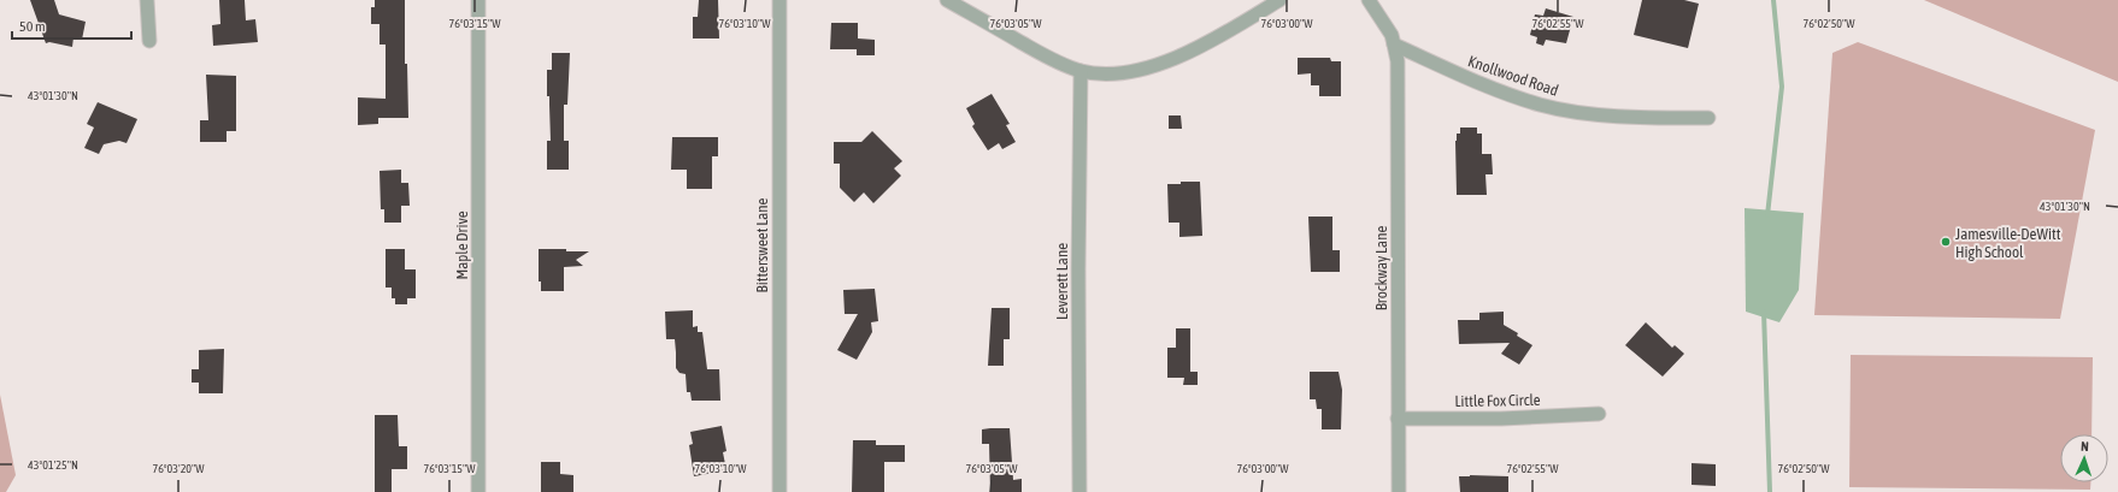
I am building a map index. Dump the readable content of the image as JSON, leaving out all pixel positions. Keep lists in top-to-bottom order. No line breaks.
{"streets":{"street":["Knollwood Road","Maple Drive","Bittersweet Lane","Brockway Lane","Leverett Lane","Little Fox Circle"]},"crossings":[["Knollwood Road","Brockway Lane"],["Brockway Lane","Little Fox Circle"]],"places":["Jamesville-DeWitt High School"],"scale_bar":"50 m","north":"top","coordinates":["76°03'15\"W","76°03'10\"W","76°03'05\"W","76°03'00\"W","76°02'55\"W","76°02'50\"W","43°01'30\"N","43°01'25\"N","76°03'20\"W"]}
